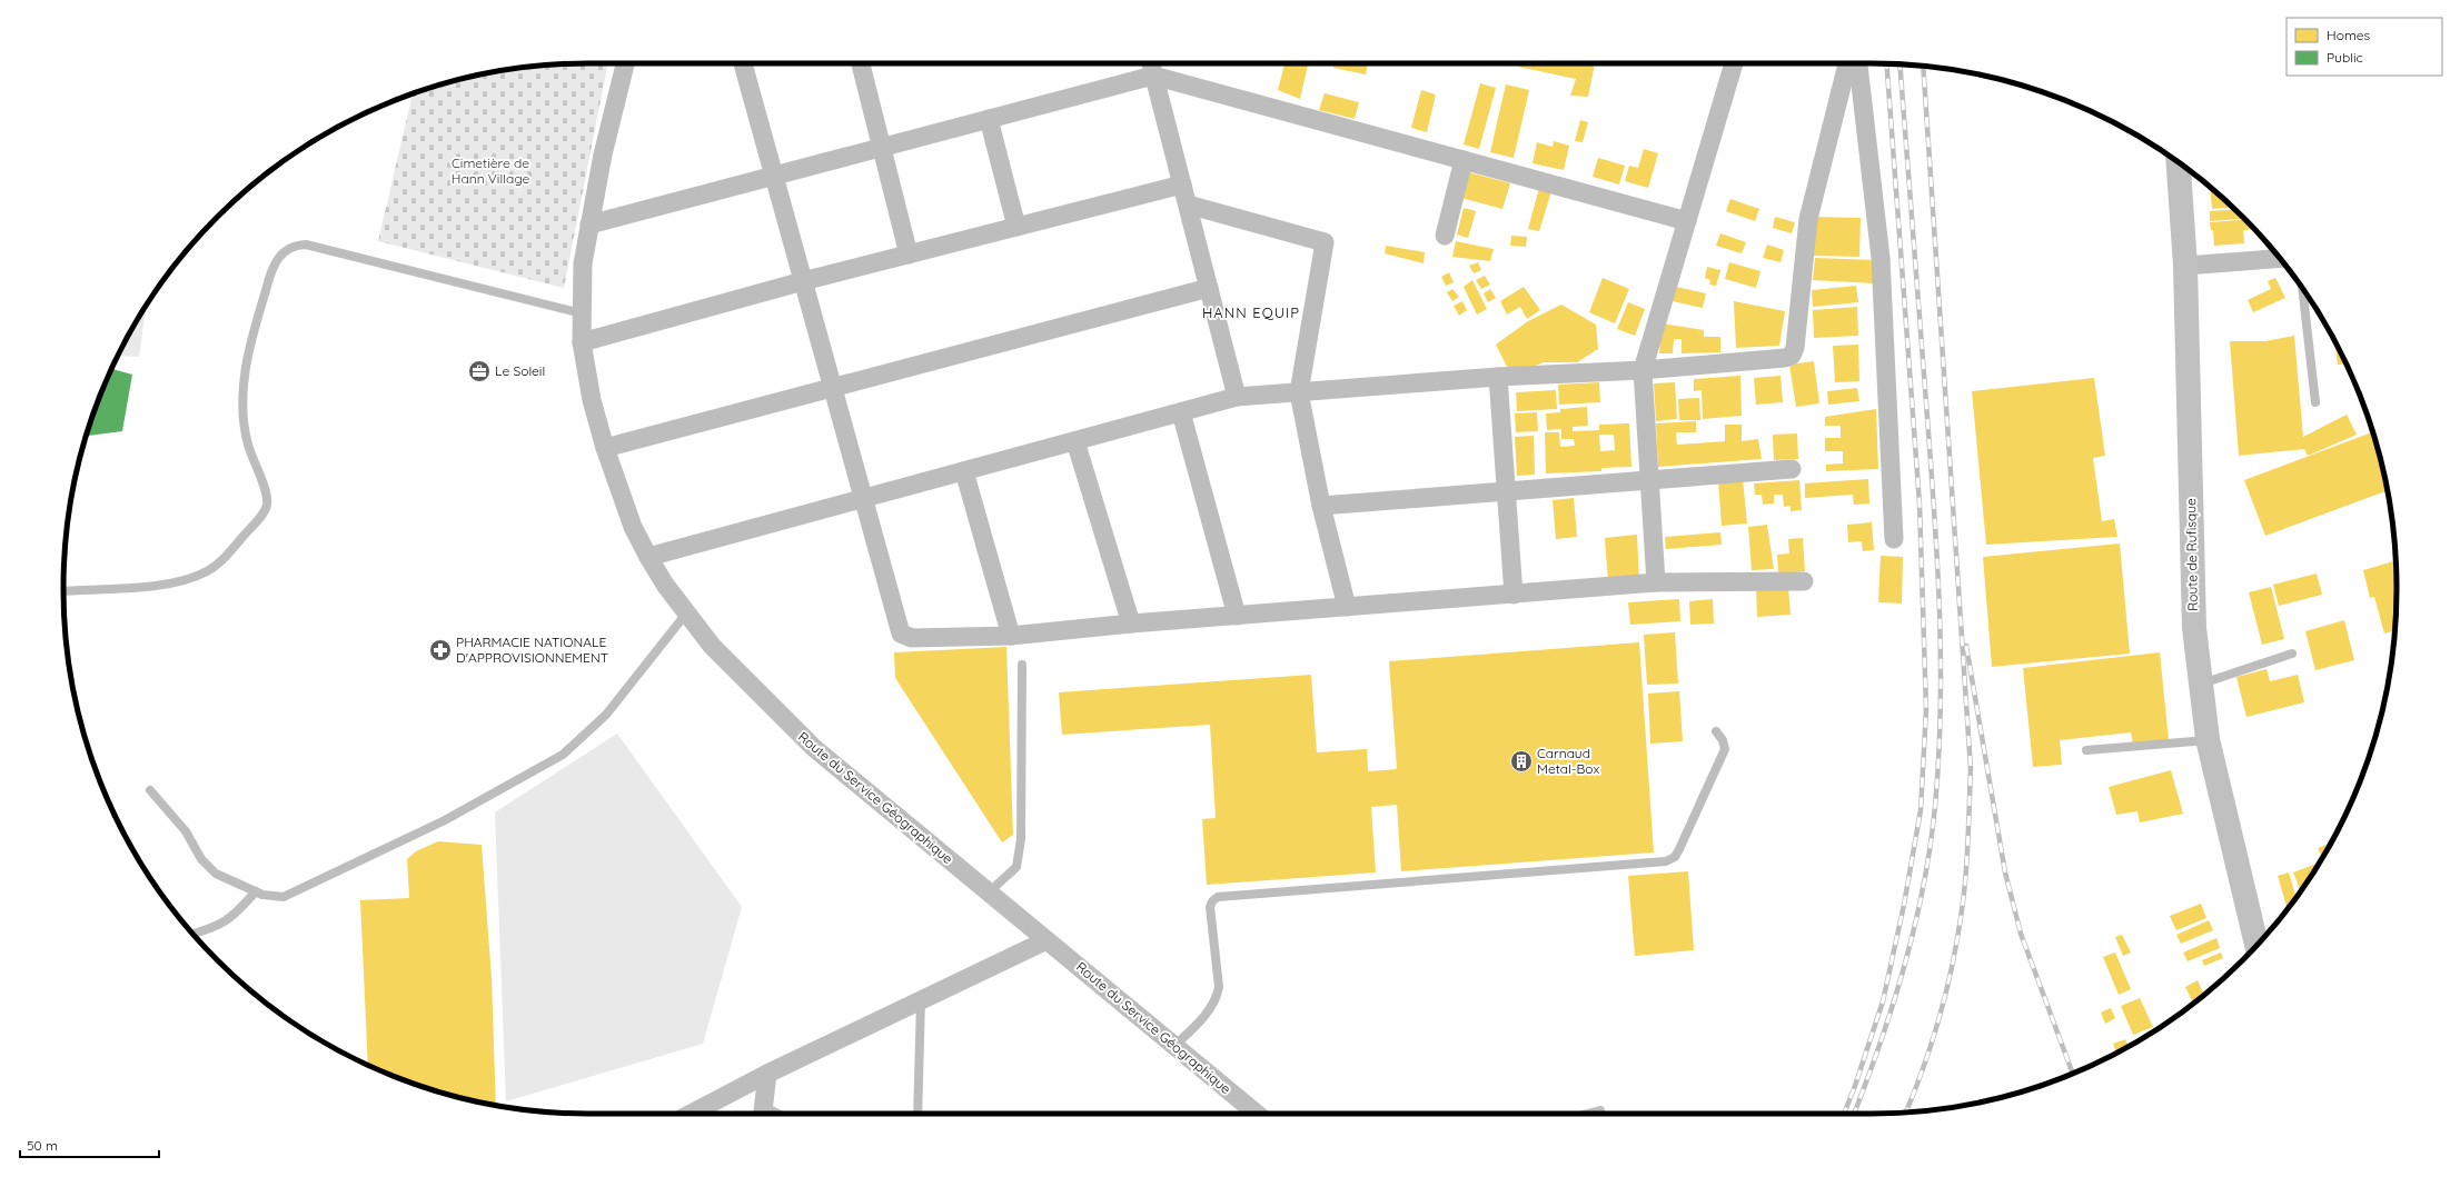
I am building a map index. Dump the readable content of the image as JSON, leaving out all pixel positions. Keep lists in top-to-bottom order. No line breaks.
{"streets":{"main road":["Route de Rufisque"],"street":["Route du Service Géographique"]},"districts":["HANN EQUIP"],"parks":["Cimetière de Hann Village"],"places":{"office":["Le Soleil"],"pharmacy":["PHARMACIE NATIONALE D'APPROVISIONNEMENT"],"building":["Carnaud Metal-Box"]},"legend":["Homes","Public"],"scale_bar":"50 m"}
